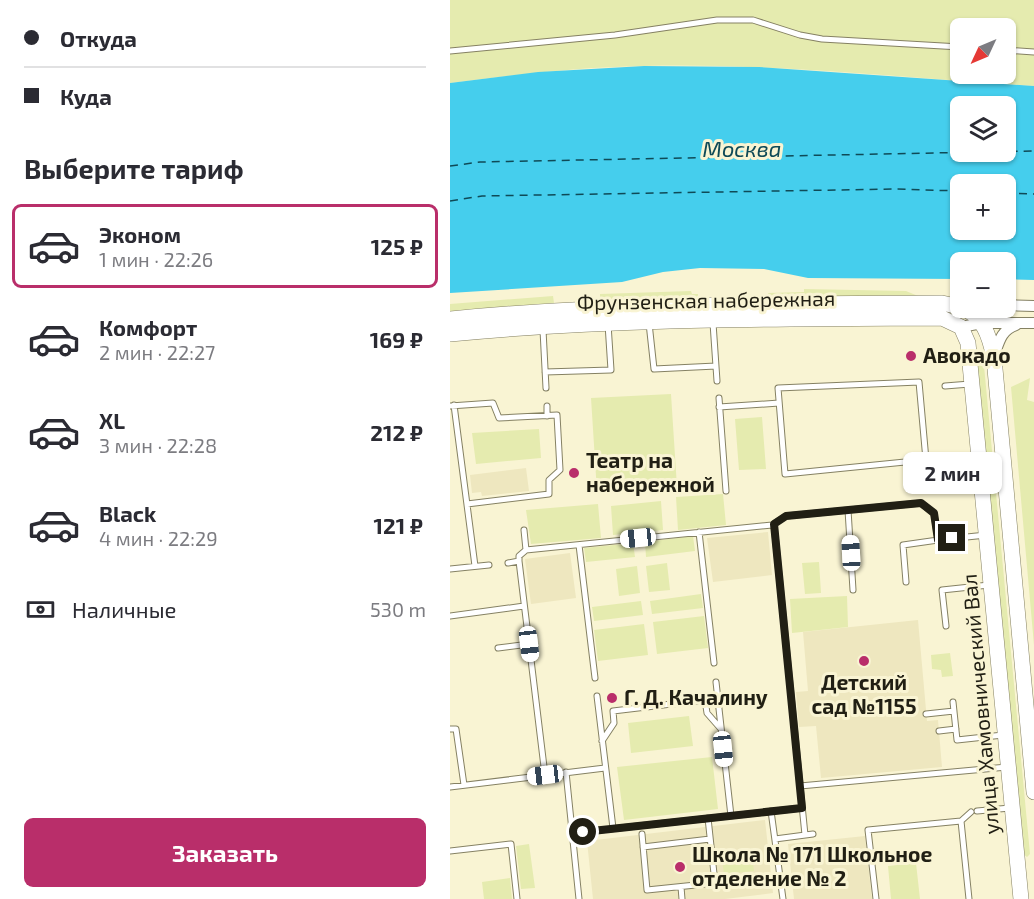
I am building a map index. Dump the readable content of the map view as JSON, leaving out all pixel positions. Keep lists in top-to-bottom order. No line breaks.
{"streets":{"main road":["Фрунзенская набережная","улица Хамовнический Вал"]},"crossings":[["Фрунзенская набережная","улица Хамовнический Вал"]],"water":["Москва"],"places":["Авокадо","Театр на набережной","Детский сад №1155","Г. Д. Качалину","Школа № 171 Школьное отделение № 2"],"north":"bottom left","page":{"banner":["Откуда","Куда"],"map_buttons":["+","−"],"heading":"Выберите тариф","list":[{"name":"Эконом","note":"1 мин · 22:26","value":"125 ₽"},{"name":"Комфорт","note":"2 мин · 22:27","value":"169 ₽"},{"name":"XL","note":"3 мин · 22:28","value":"212 ₽"},{"name":"Black","note":"4 мин · 22:29","value":"121 ₽"}],"bubble":"2 мин","pay":["Наличные","530 m"],"buttons":"Заказать"}}
